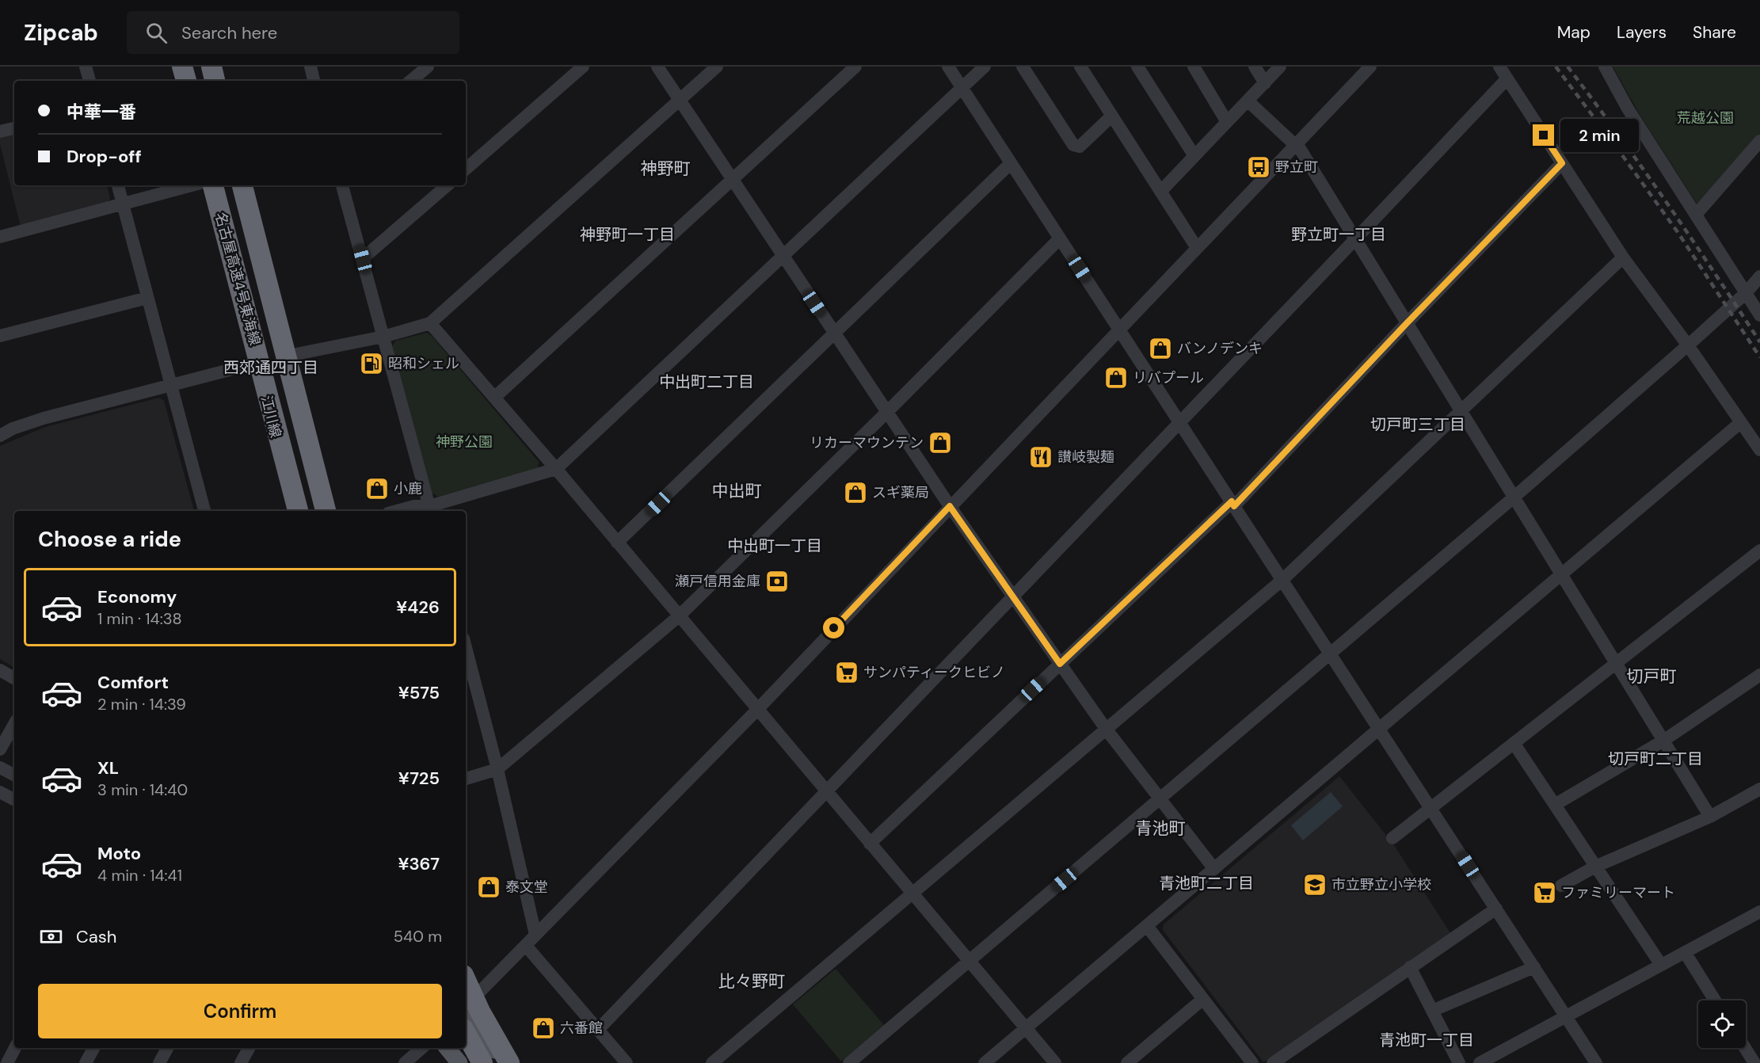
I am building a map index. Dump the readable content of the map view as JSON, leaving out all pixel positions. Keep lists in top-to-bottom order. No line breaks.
{"streets":{"highway":["名古屋高速4号東海線"],"main road":["江川線"]},"districts":["神野町","神野町一丁目","野立町一丁目","西郊通四丁目","中出町二丁目","切戸町三丁目","中出町","中出町一丁目","切戸町","切戸町二丁目","青池町","青池町二丁目","比々野町","青池町一丁目"],"parks":["荒越公園","神野公園"],"places":{"bus stop":["野立町"],"shop":["バンノデンキ","リバプール","リカーマウンテン","小鹿","スギ薬局","泰文堂","六番館"],"fuel station":["昭和シェル"],"restaurant":["讃岐製麺"],"bank":["瀬戸信用金庫"],"supermarket":["サンパティークヒビノ","ファミリーマート"],"school or university":["市立野立小学校"]},"page":{"header":"Zipcab","search":"Search here","nav":["Map","Layers","Share"],"banner":["中華一番","Drop-off"],"bubble":"2 min","heading":"Choose a ride","list":[{"name":"Economy","note":"1 min · 14:38","value":"¥426"},{"name":"Comfort","note":"2 min · 14:39","value":"¥575"},{"name":"XL","note":"3 min · 14:40","value":"¥725"},{"name":"Moto","note":"4 min · 14:41","value":"¥367"}],"pay":["Cash","540 m"],"buttons":"Confirm"}}
